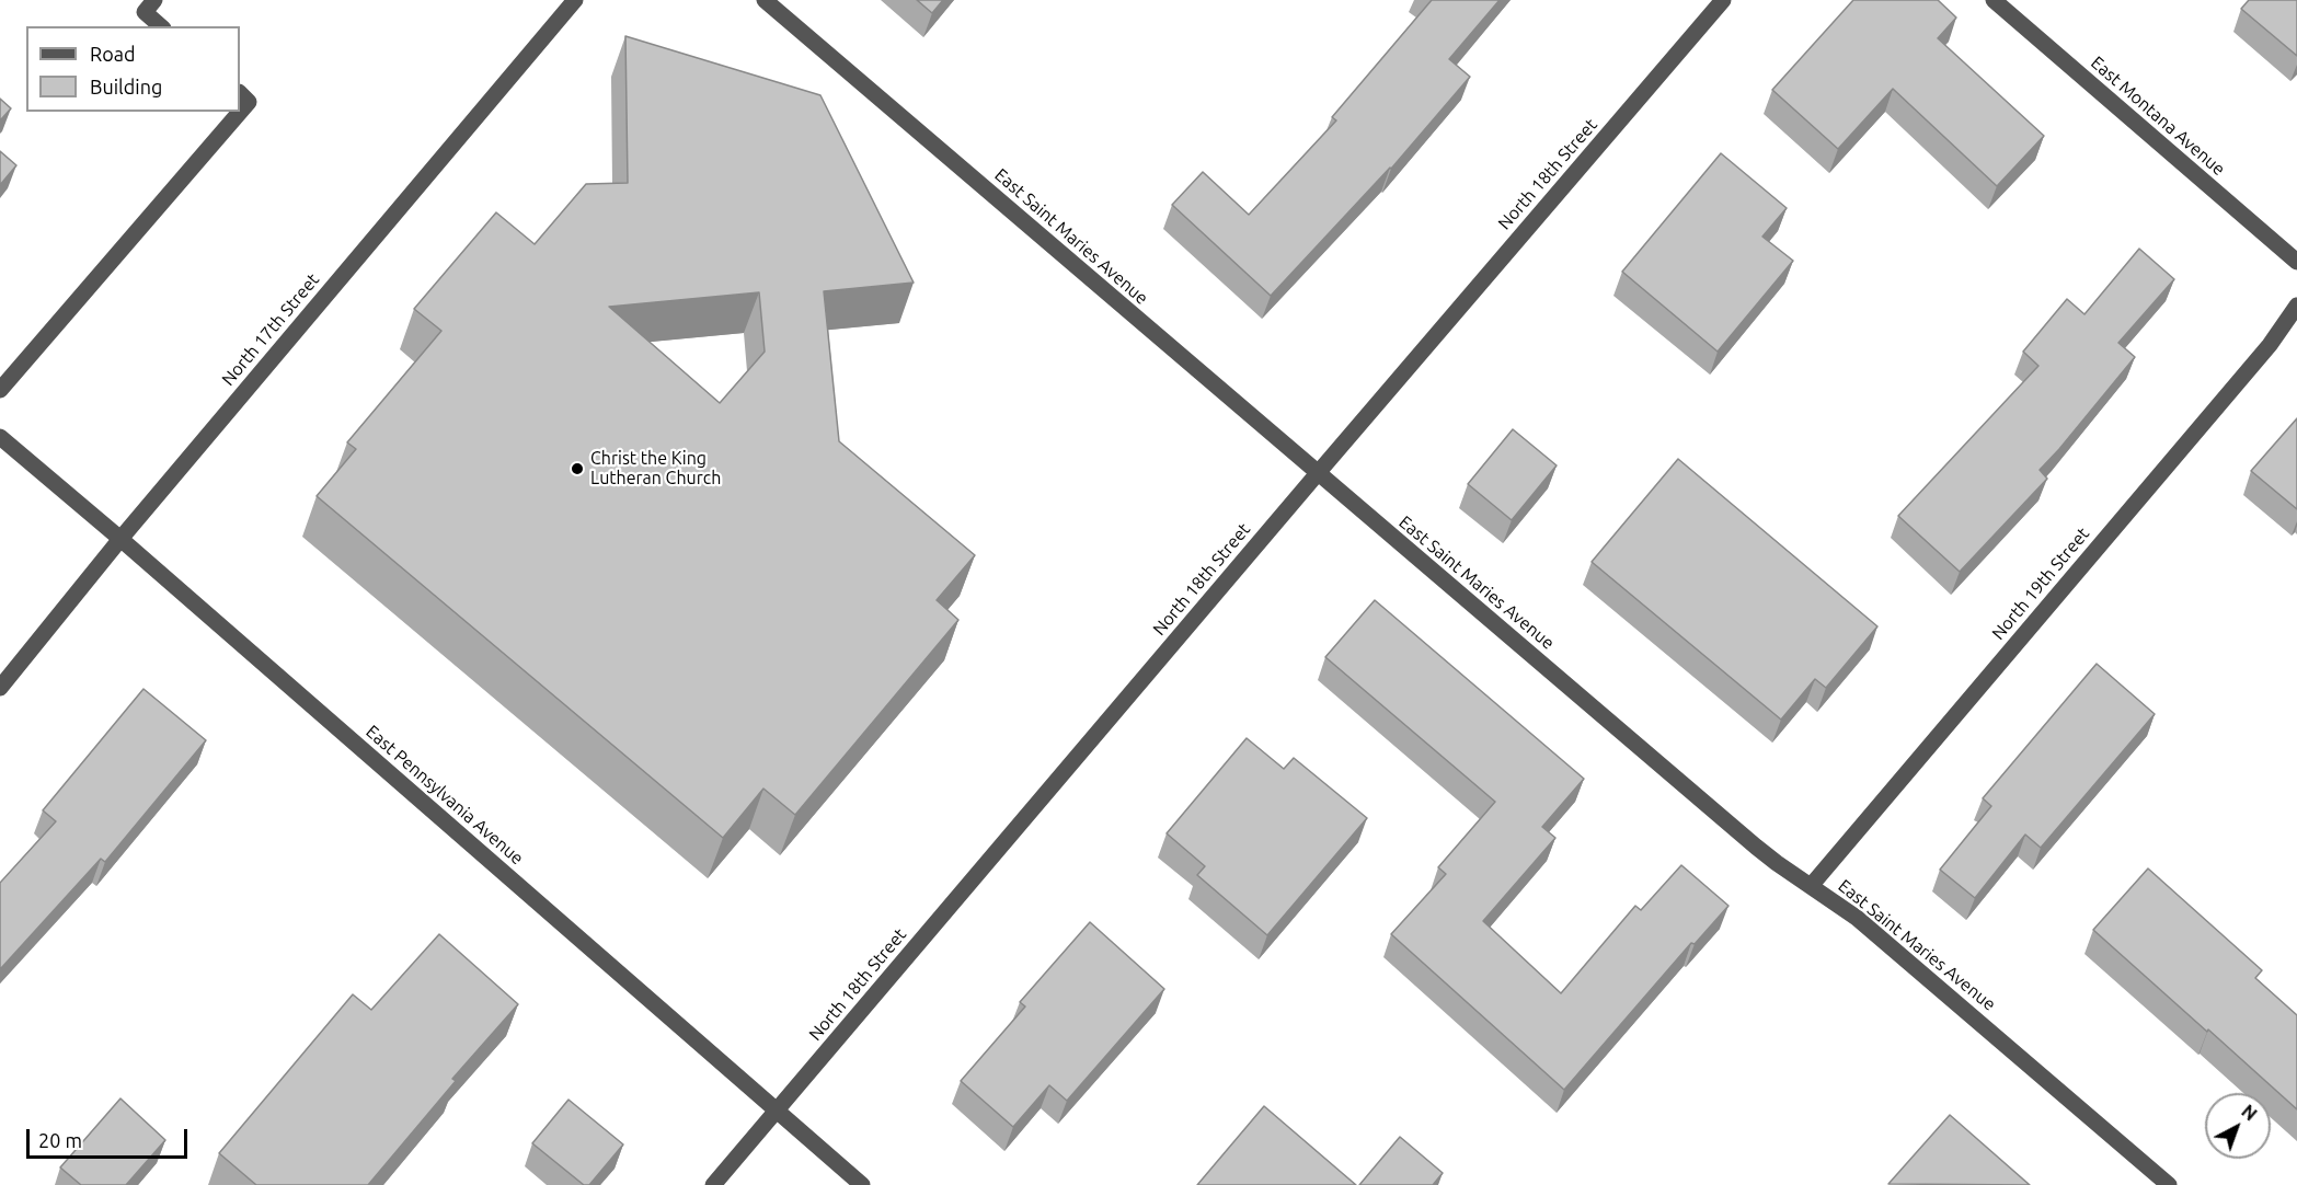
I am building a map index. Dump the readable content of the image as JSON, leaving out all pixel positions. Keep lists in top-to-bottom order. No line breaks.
{"streets":{"street":["East Montana Avenue","North 18th Street","East Saint Maries Avenue","North 17th Street","North 19th Street","East Pennsylvania Avenue"]},"crossings":[["North 18th Street","East Saint Maries Avenue"],["North 18th Street","East Pennsylvania Avenue"],["East Saint Maries Avenue","North 19th Street"],["North 17th Street","East Pennsylvania Avenue"]],"places":["Christ the King Lutheran Church"],"legend":["Road","Building"],"scale_bar":"20 m","north":"top right"}
